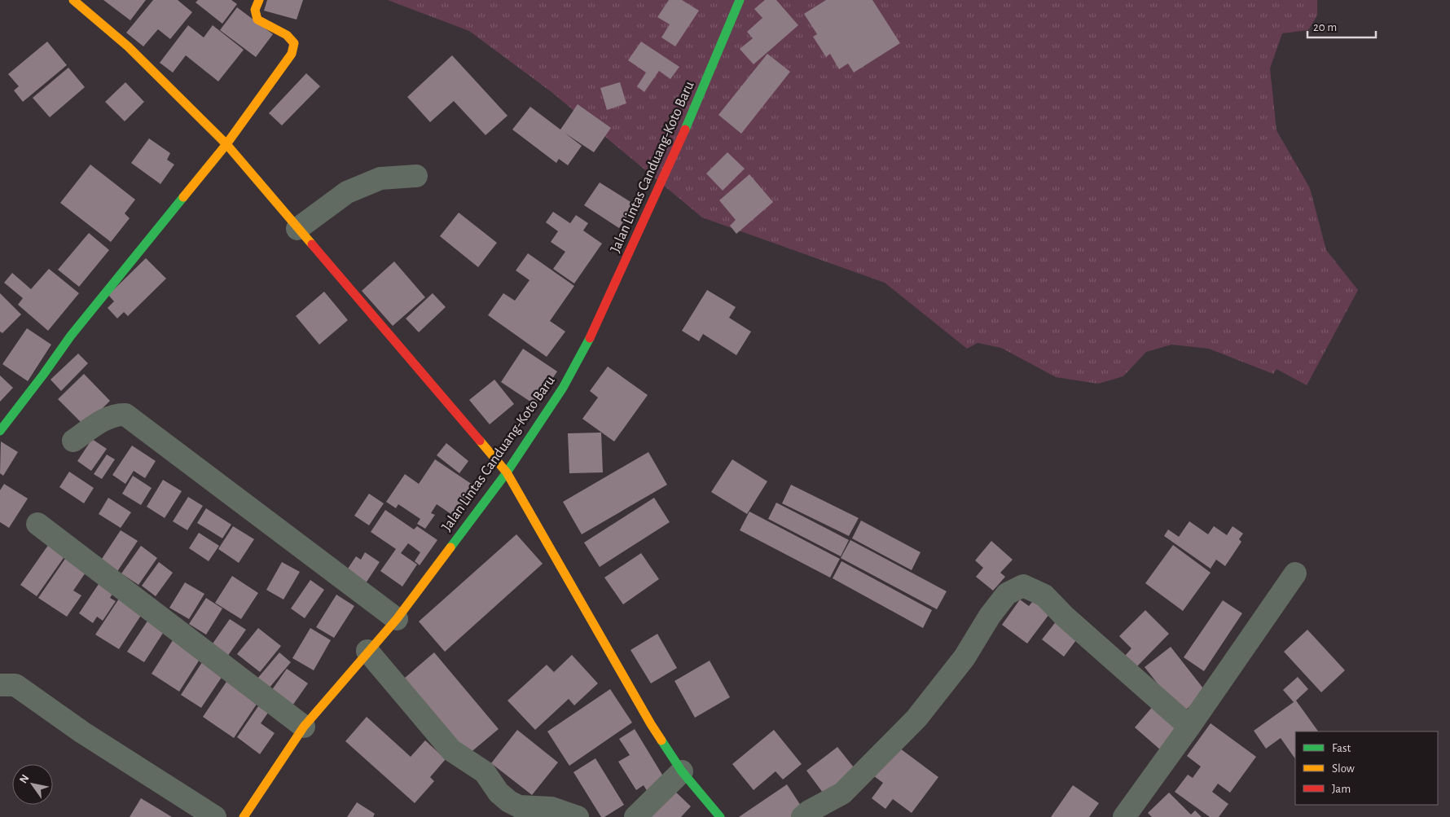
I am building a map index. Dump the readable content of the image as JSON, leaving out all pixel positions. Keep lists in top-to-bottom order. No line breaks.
{"streets":{"street":["Jalan Lintas Canduang-Koto Baru"]},"legend":["Fast","Slow","Jam"],"scale_bar":"20 m","north":"top left"}
